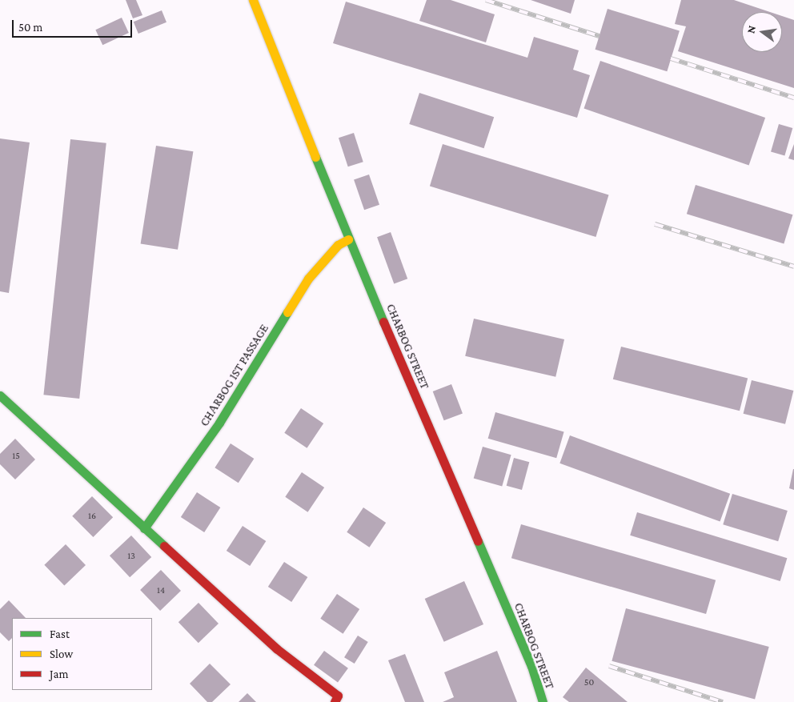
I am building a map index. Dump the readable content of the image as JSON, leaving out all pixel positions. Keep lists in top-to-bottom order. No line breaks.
{"streets":{"street":["CHARBOG STREET","CHАRBOG 1ST PASSAGE"]},"crossings":[["CHARBOG STREET","CHАRBOG 1ST PASSAGE"]],"house_numbers":["15","16","13","14","50"],"legend":["Fast","Slow","Jam"],"scale_bar":"50 m","north":"left"}
